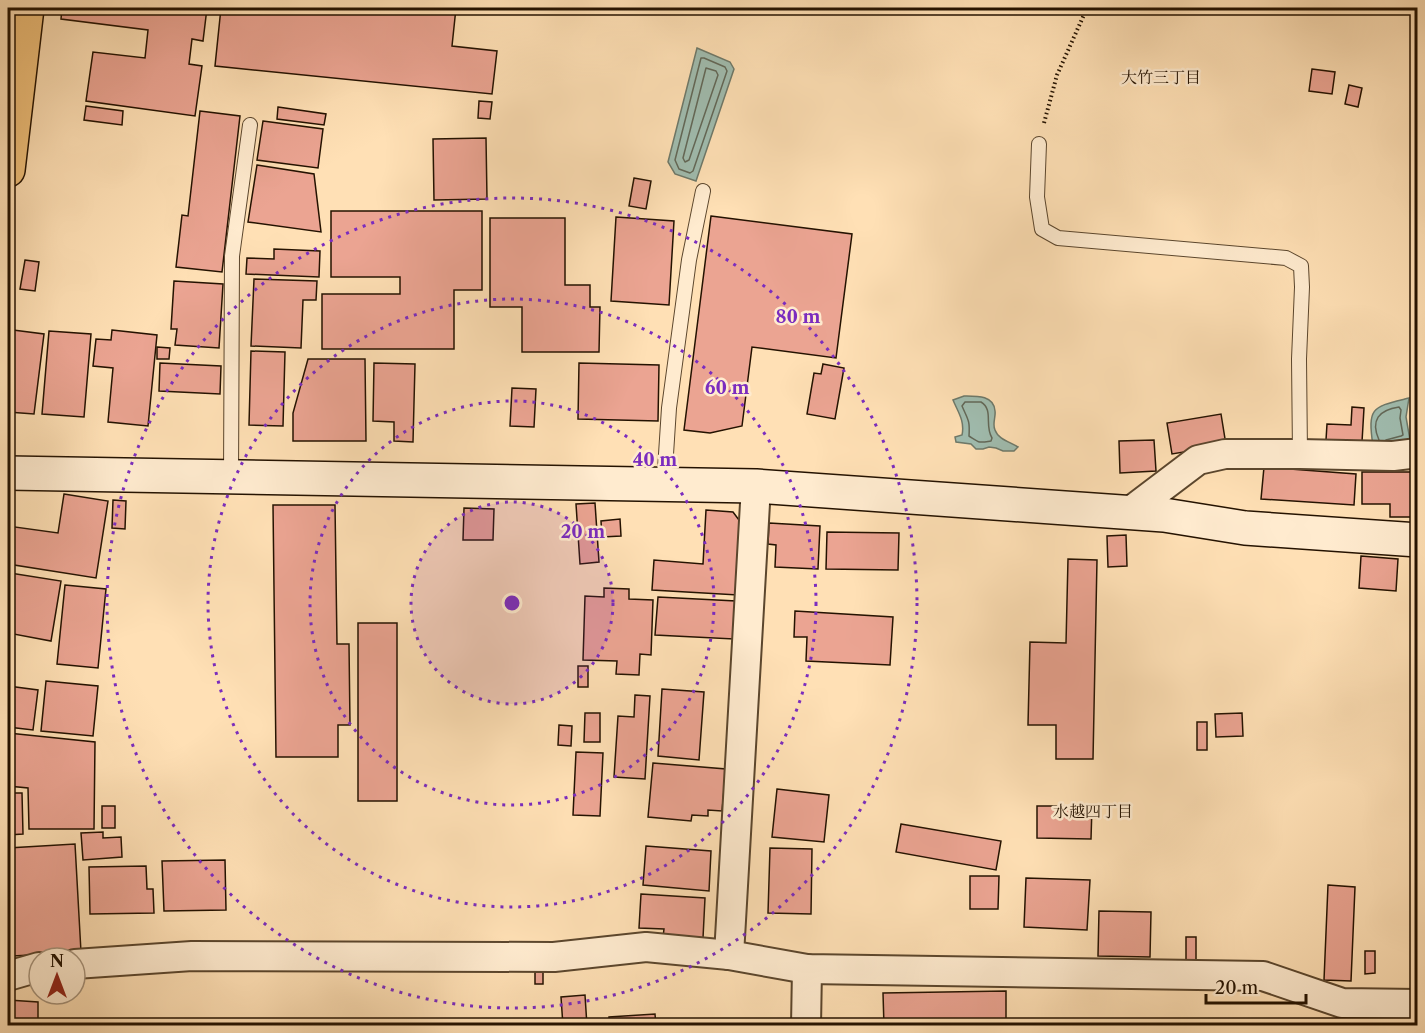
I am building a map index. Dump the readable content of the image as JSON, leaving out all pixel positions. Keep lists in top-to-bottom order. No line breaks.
{"districts":["大竹三丁目","水越四丁目"],"scale_bar":"20 m","north":"top","rings":["80 m","60 m","40 m","20 m"]}
